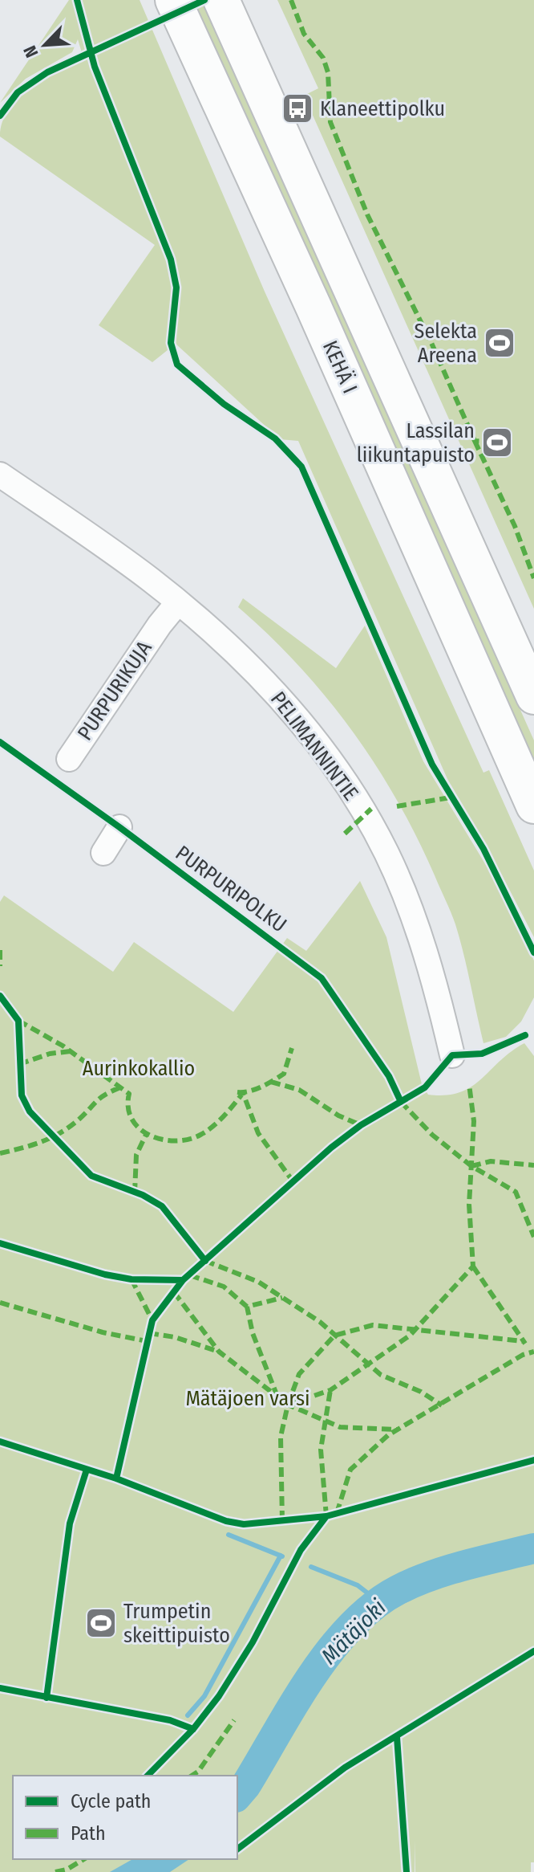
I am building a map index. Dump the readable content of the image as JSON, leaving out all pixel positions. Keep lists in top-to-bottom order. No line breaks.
{"streets":{"highway":["KEHÄ I"],"street":["PURPURIKUJA","PELIMANNINTIE"],"cycle path":["PURPURIPOLKU"]},"crossings":[["PURPURIKUJA","PELIMANNINTIE"]],"water":["Mätäjoki"],"parks":["Aurinkokallio","Mätäjoen varsi"],"places":{"bus stop":["Klaneettipolku"],"sports":["Selekta Areena","Lassilan liikuntapuisto","Trumpetin skeittipuisto"]},"legend":["Cycle path","Path"],"north":"bottom left"}
